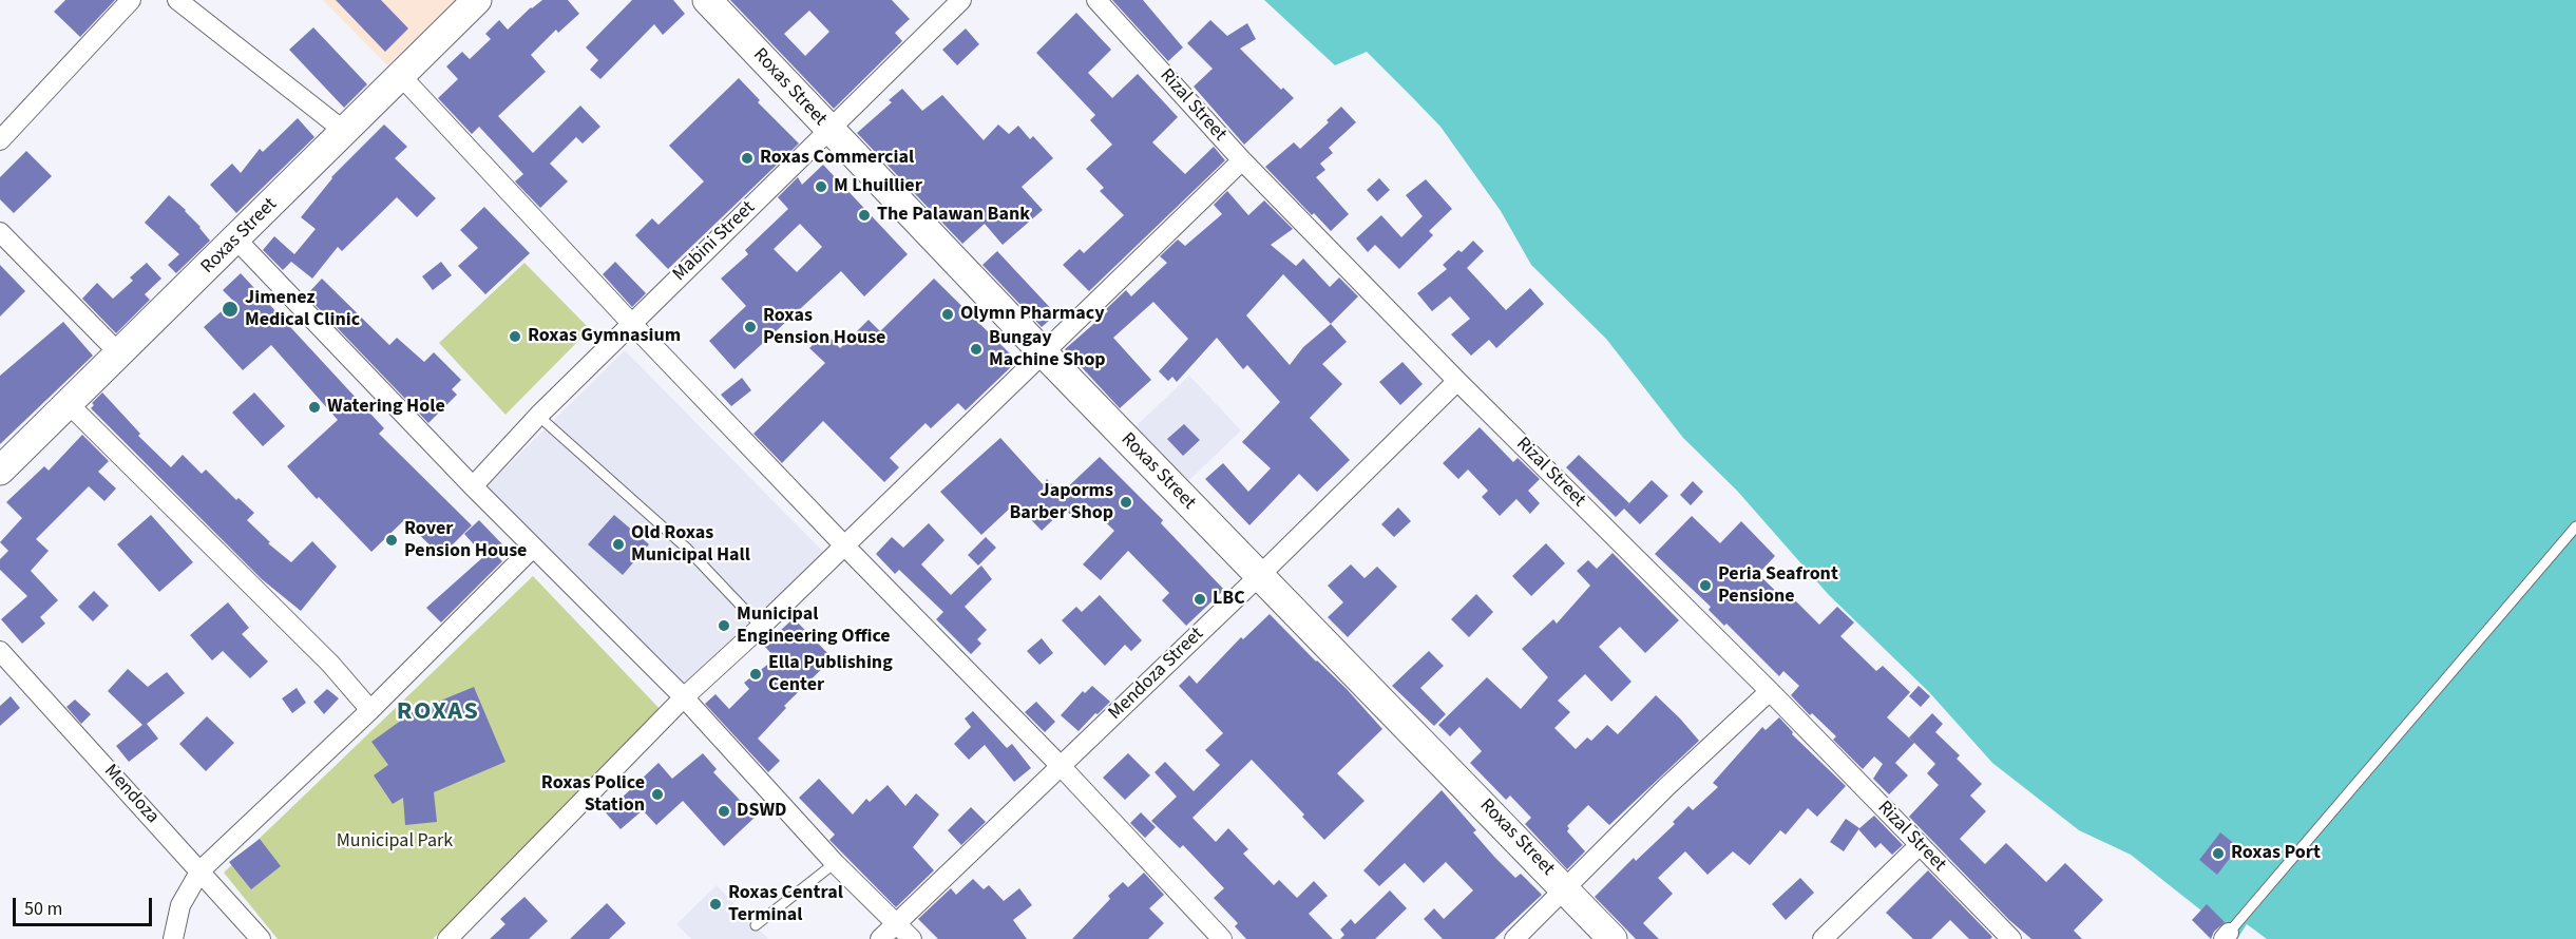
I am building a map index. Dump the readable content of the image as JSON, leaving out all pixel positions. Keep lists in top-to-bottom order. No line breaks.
{"streets":{"main road":["Roxas Street"],"street":["Rizal Street","Mabini Street","Mendoza Street","Mendoza"]},"crossings":[["Roxas Street","Mabini Street"],["Roxas Street","Mendoza Street"],["Rizal Street","Mendoza Street"]],"districts":["ROXAS"],"parks":["Municipal Park"],"places":["Roxas Commercial","M Lhuillier","The Palawan Bank","Jimenez Medical Clinic","Olymn Pharmacy","Roxas Pension House","Roxas Gymnasium","Bungay Machine Shop","Watering Hole","Japorms Barber Shop","Rover Pension House","Old Roxas Municipal Hall","Peria Seafront Pensione","LBC","Municipal Engineering Office","Ella Publishing Center","Roxas Police Station","DSWD","Roxas Port","Roxas Central Terminal"],"scale_bar":"50 m"}
